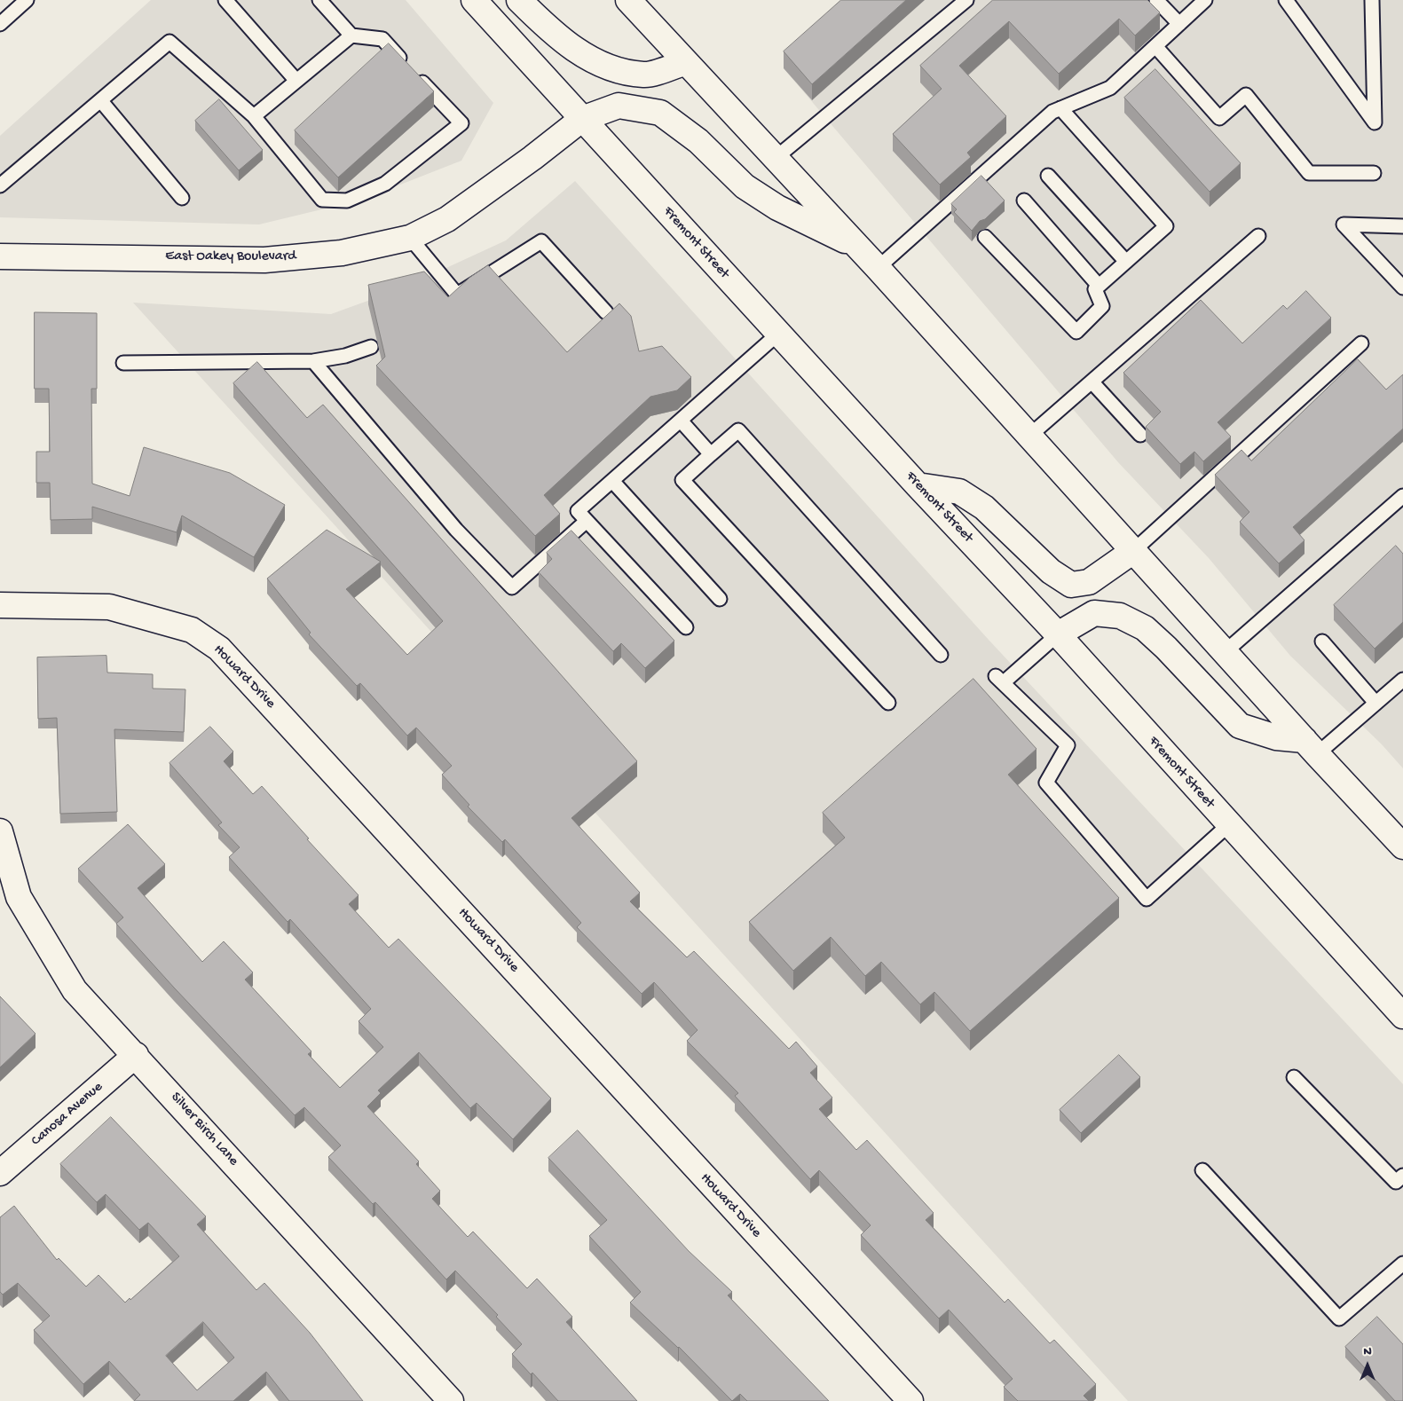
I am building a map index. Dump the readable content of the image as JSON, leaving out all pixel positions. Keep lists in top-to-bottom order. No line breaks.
{"streets":{"main road":["Fremont Street","East Oakey Boulevard","Howard Drive","Canosa Avenue","Silver Birch Lane"]},"crossings":[["Fremont Street","East Oakey Boulevard"],["Canosa Avenue","Silver Birch Lane"]],"north":"top"}
